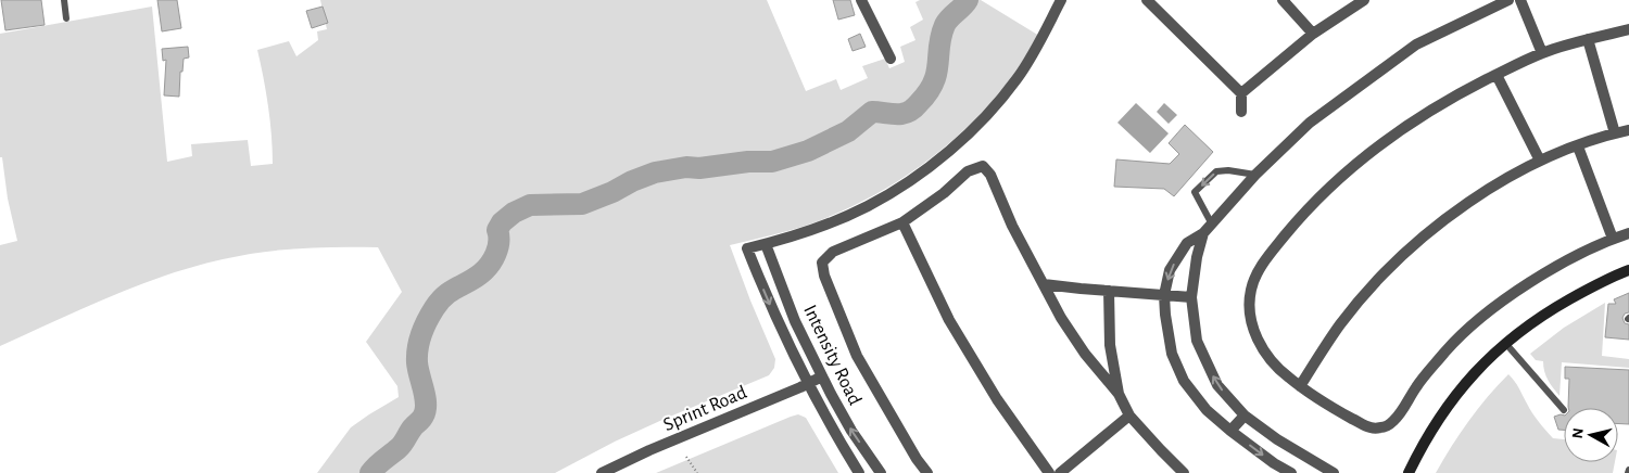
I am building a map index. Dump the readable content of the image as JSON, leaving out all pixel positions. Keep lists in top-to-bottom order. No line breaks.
{"streets":{"street":["Intensity Road","Sprint Road"]},"crossings":[["Intensity Road","Sprint Road"]],"north":"left"}
